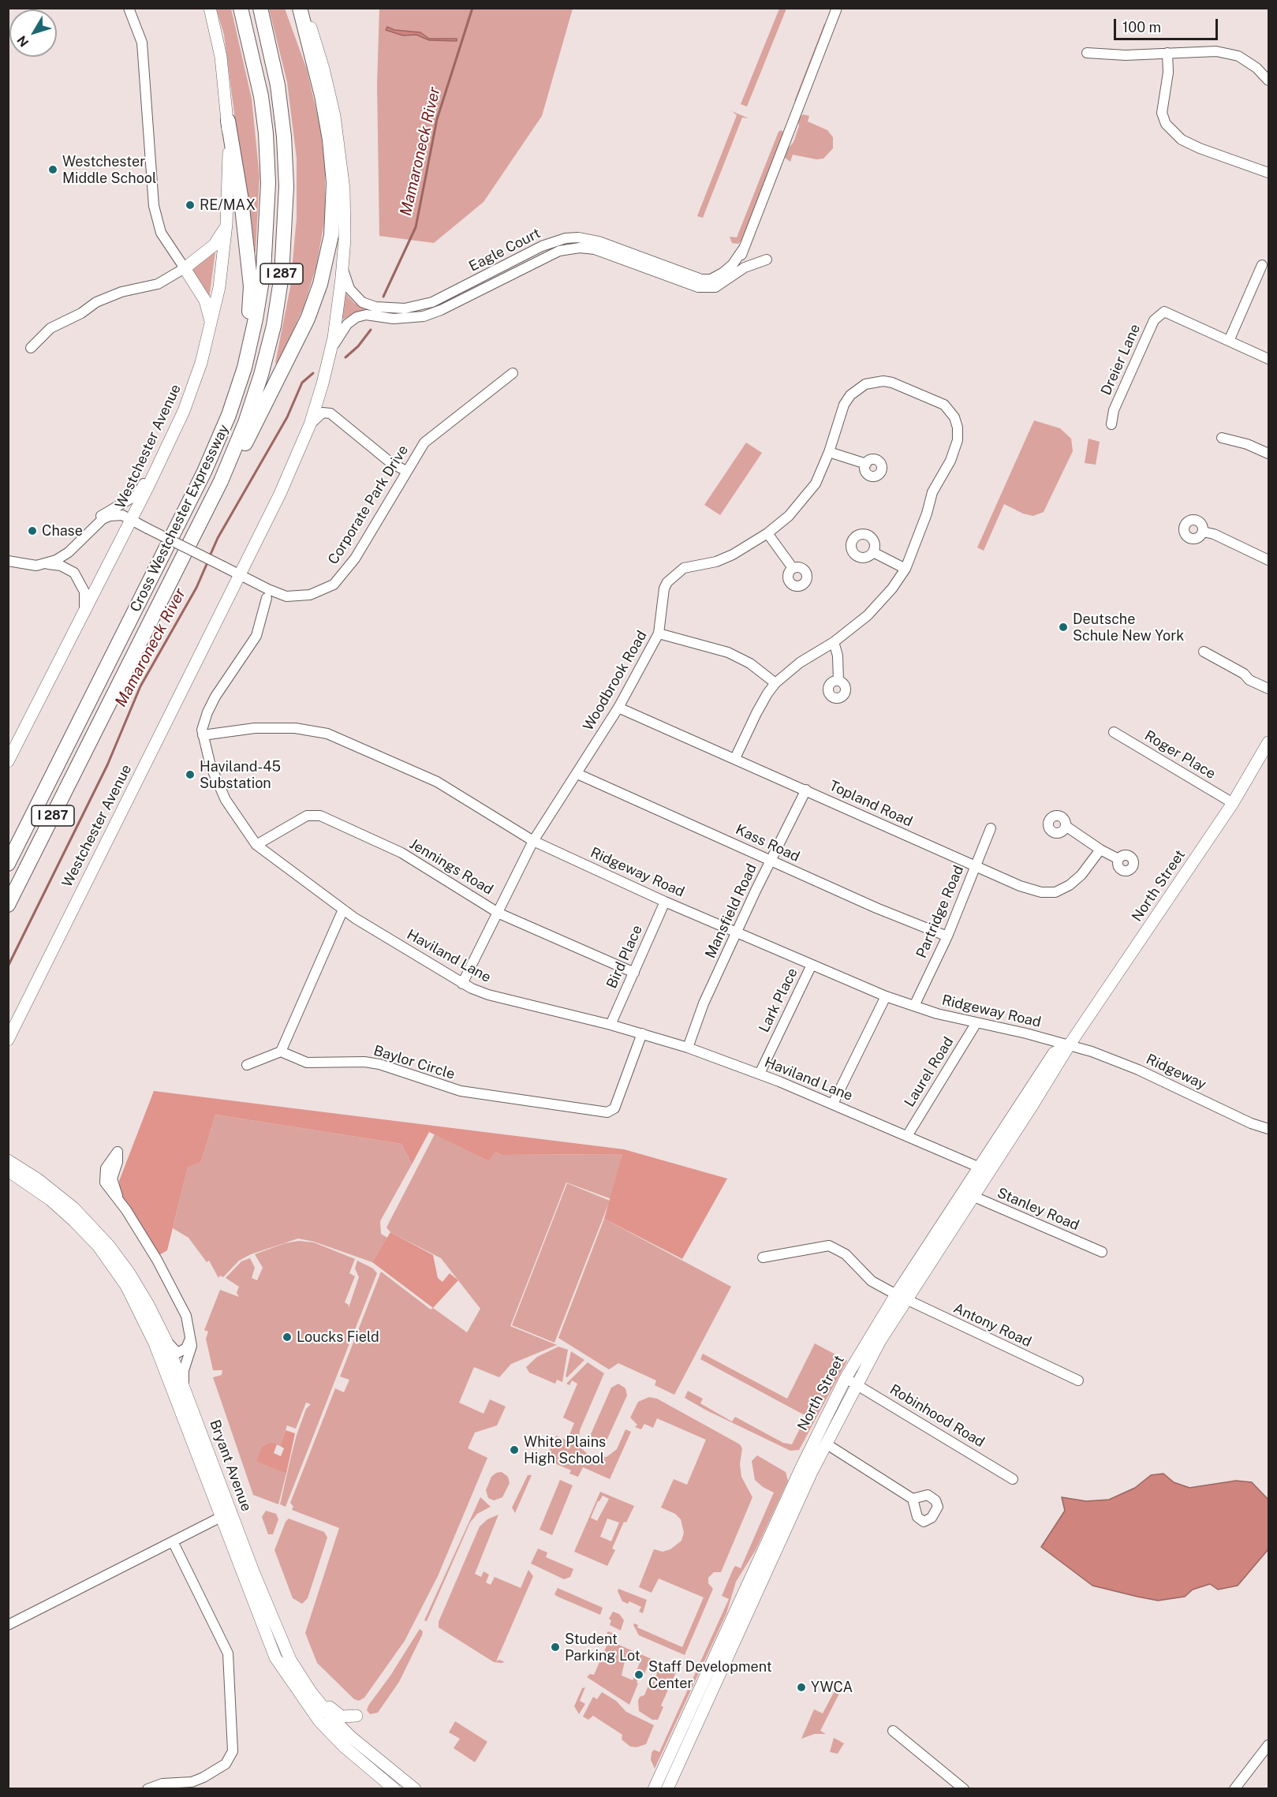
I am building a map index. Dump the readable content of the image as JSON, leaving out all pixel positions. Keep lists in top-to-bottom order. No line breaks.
{"streets":{"highway":["I 287","Cross Westchester Expressway"],"main road":["Westchester Avenue","North Street","Bryant Avenue"],"street":["Eagle Court","Dreier Lane","Corporate Park Drive","Woodbrook Road","Roger Place","Topland Road","Kass Road","Jennings Road","Ridgeway Road","Mansfield Road","Partridge Road","Haviland Lane","Bird Place","Lark Place","Baylor Circle","Laurel Road","Ridgeway","Stanley Road","Antony Road","Robinhood Road"]},"crossings":[["Eagle Court","Westchester Avenue"],["Westchester Avenue","Corporate Park Drive"],["Woodbrook Road","Topland Road"],["Woodbrook Road","Kass Road"],["Woodbrook Road","Jennings Road"],["Woodbrook Road","Ridgeway Road"],["Woodbrook Road","Haviland Lane"],["Roger Place","North Street"],["Topland Road","Mansfield Road"],["Topland Road","Partridge Road"],["Kass Road","Mansfield Road"],["Kass Road","Partridge Road"],["Jennings Road","Haviland Lane"],["Jennings Road","Bird Place"],["Ridgeway Road","North Street"],["Ridgeway Road","Mansfield Road"],["Ridgeway Road","Partridge Road"],["Ridgeway Road","Haviland Lane"],["Ridgeway Road","Bird Place"],["Ridgeway Road","Lark Place"],["Ridgeway Road","Laurel Road"],["Ridgeway Road","Ridgeway"],["North Street","Haviland Lane"],["North Street","Ridgeway"],["North Street","Stanley Road"],["North Street","Antony Road"],["North Street","Robinhood Road"],["Mansfield Road","Haviland Lane"],["Haviland Lane","Bird Place"],["Haviland Lane","Lark Place"],["Haviland Lane","Baylor Circle"],["Haviland Lane","Laurel Road"]],"water":["Mamaroneck River"],"places":["Westchester Middle School","RE/MAX","Chase","Deutsche Schule New York","Haviland-45 Substation","Loucks Field","White Plains High School","Student Parking Lot","Staff Development Center","YWCA"],"scale_bar":"100 m","north":"bottom left"}
